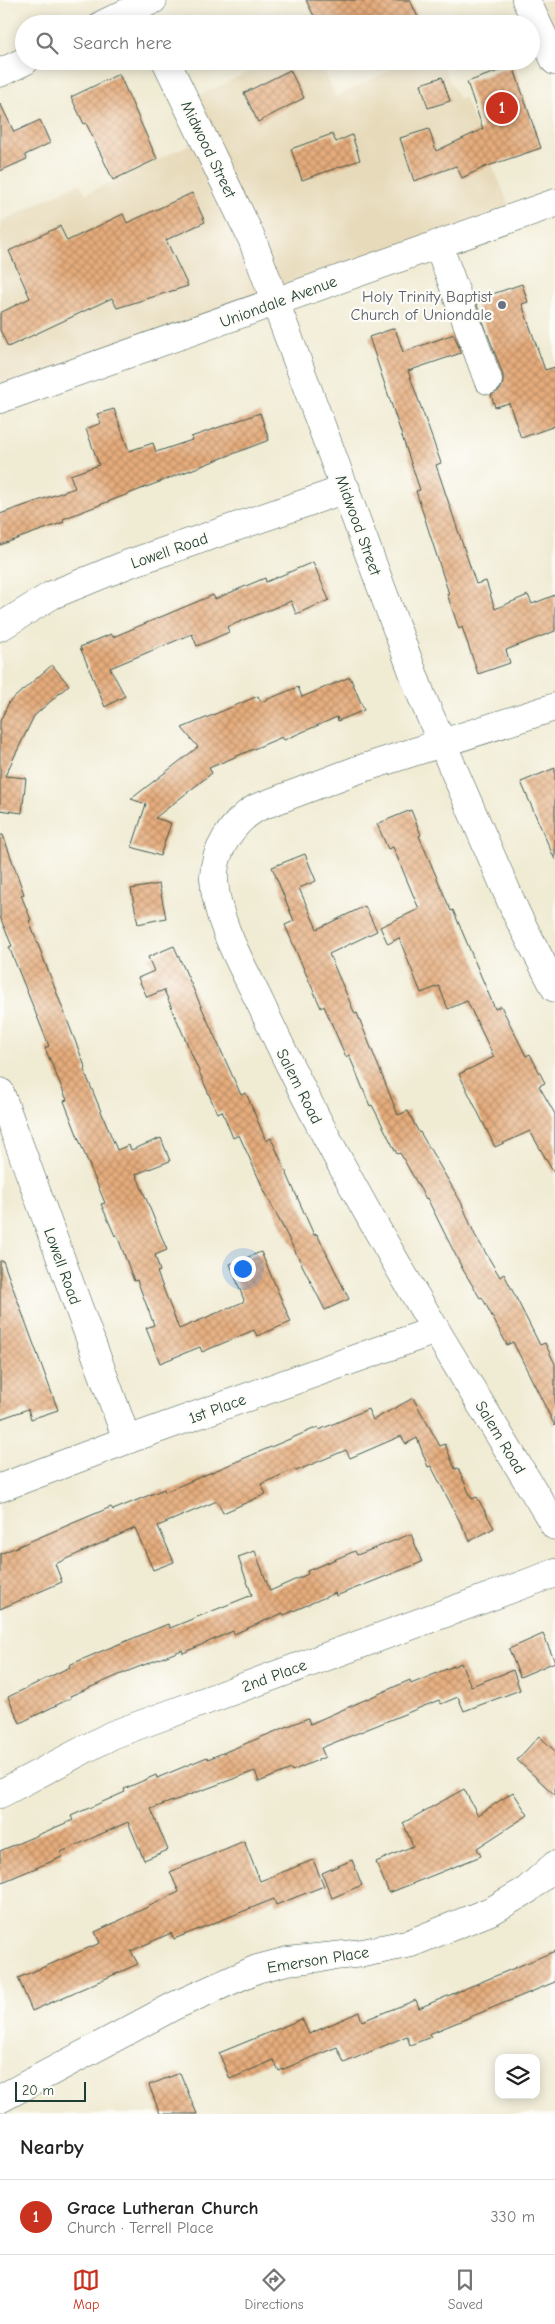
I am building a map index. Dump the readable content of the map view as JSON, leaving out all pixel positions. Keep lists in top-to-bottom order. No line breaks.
{"streets":{"street":["Midwood Street","Uniondale Avenue","Lowell Road","Salem Road","1st Place","2nd Place","Emerson Place"]},"crossings":[["Midwood Street","Uniondale Avenue"],["Midwood Street","Lowell Road"],["Midwood Street","Salem Road"],["Lowell Road","1st Place"],["Salem Road","1st Place"]],"places":["Holy Trinity Baptist Church of Uniondale"],"scale_bar":"20 m","page":{"search":"Search here","pins":"1","scale":"20 m","heading":"Nearby","list":[{"mark":"1","name":"Grace Lutheran Church","note":"Church · Terrell Place","value":"330 m"}],"nav":["Map","Directions","Saved"]}}
